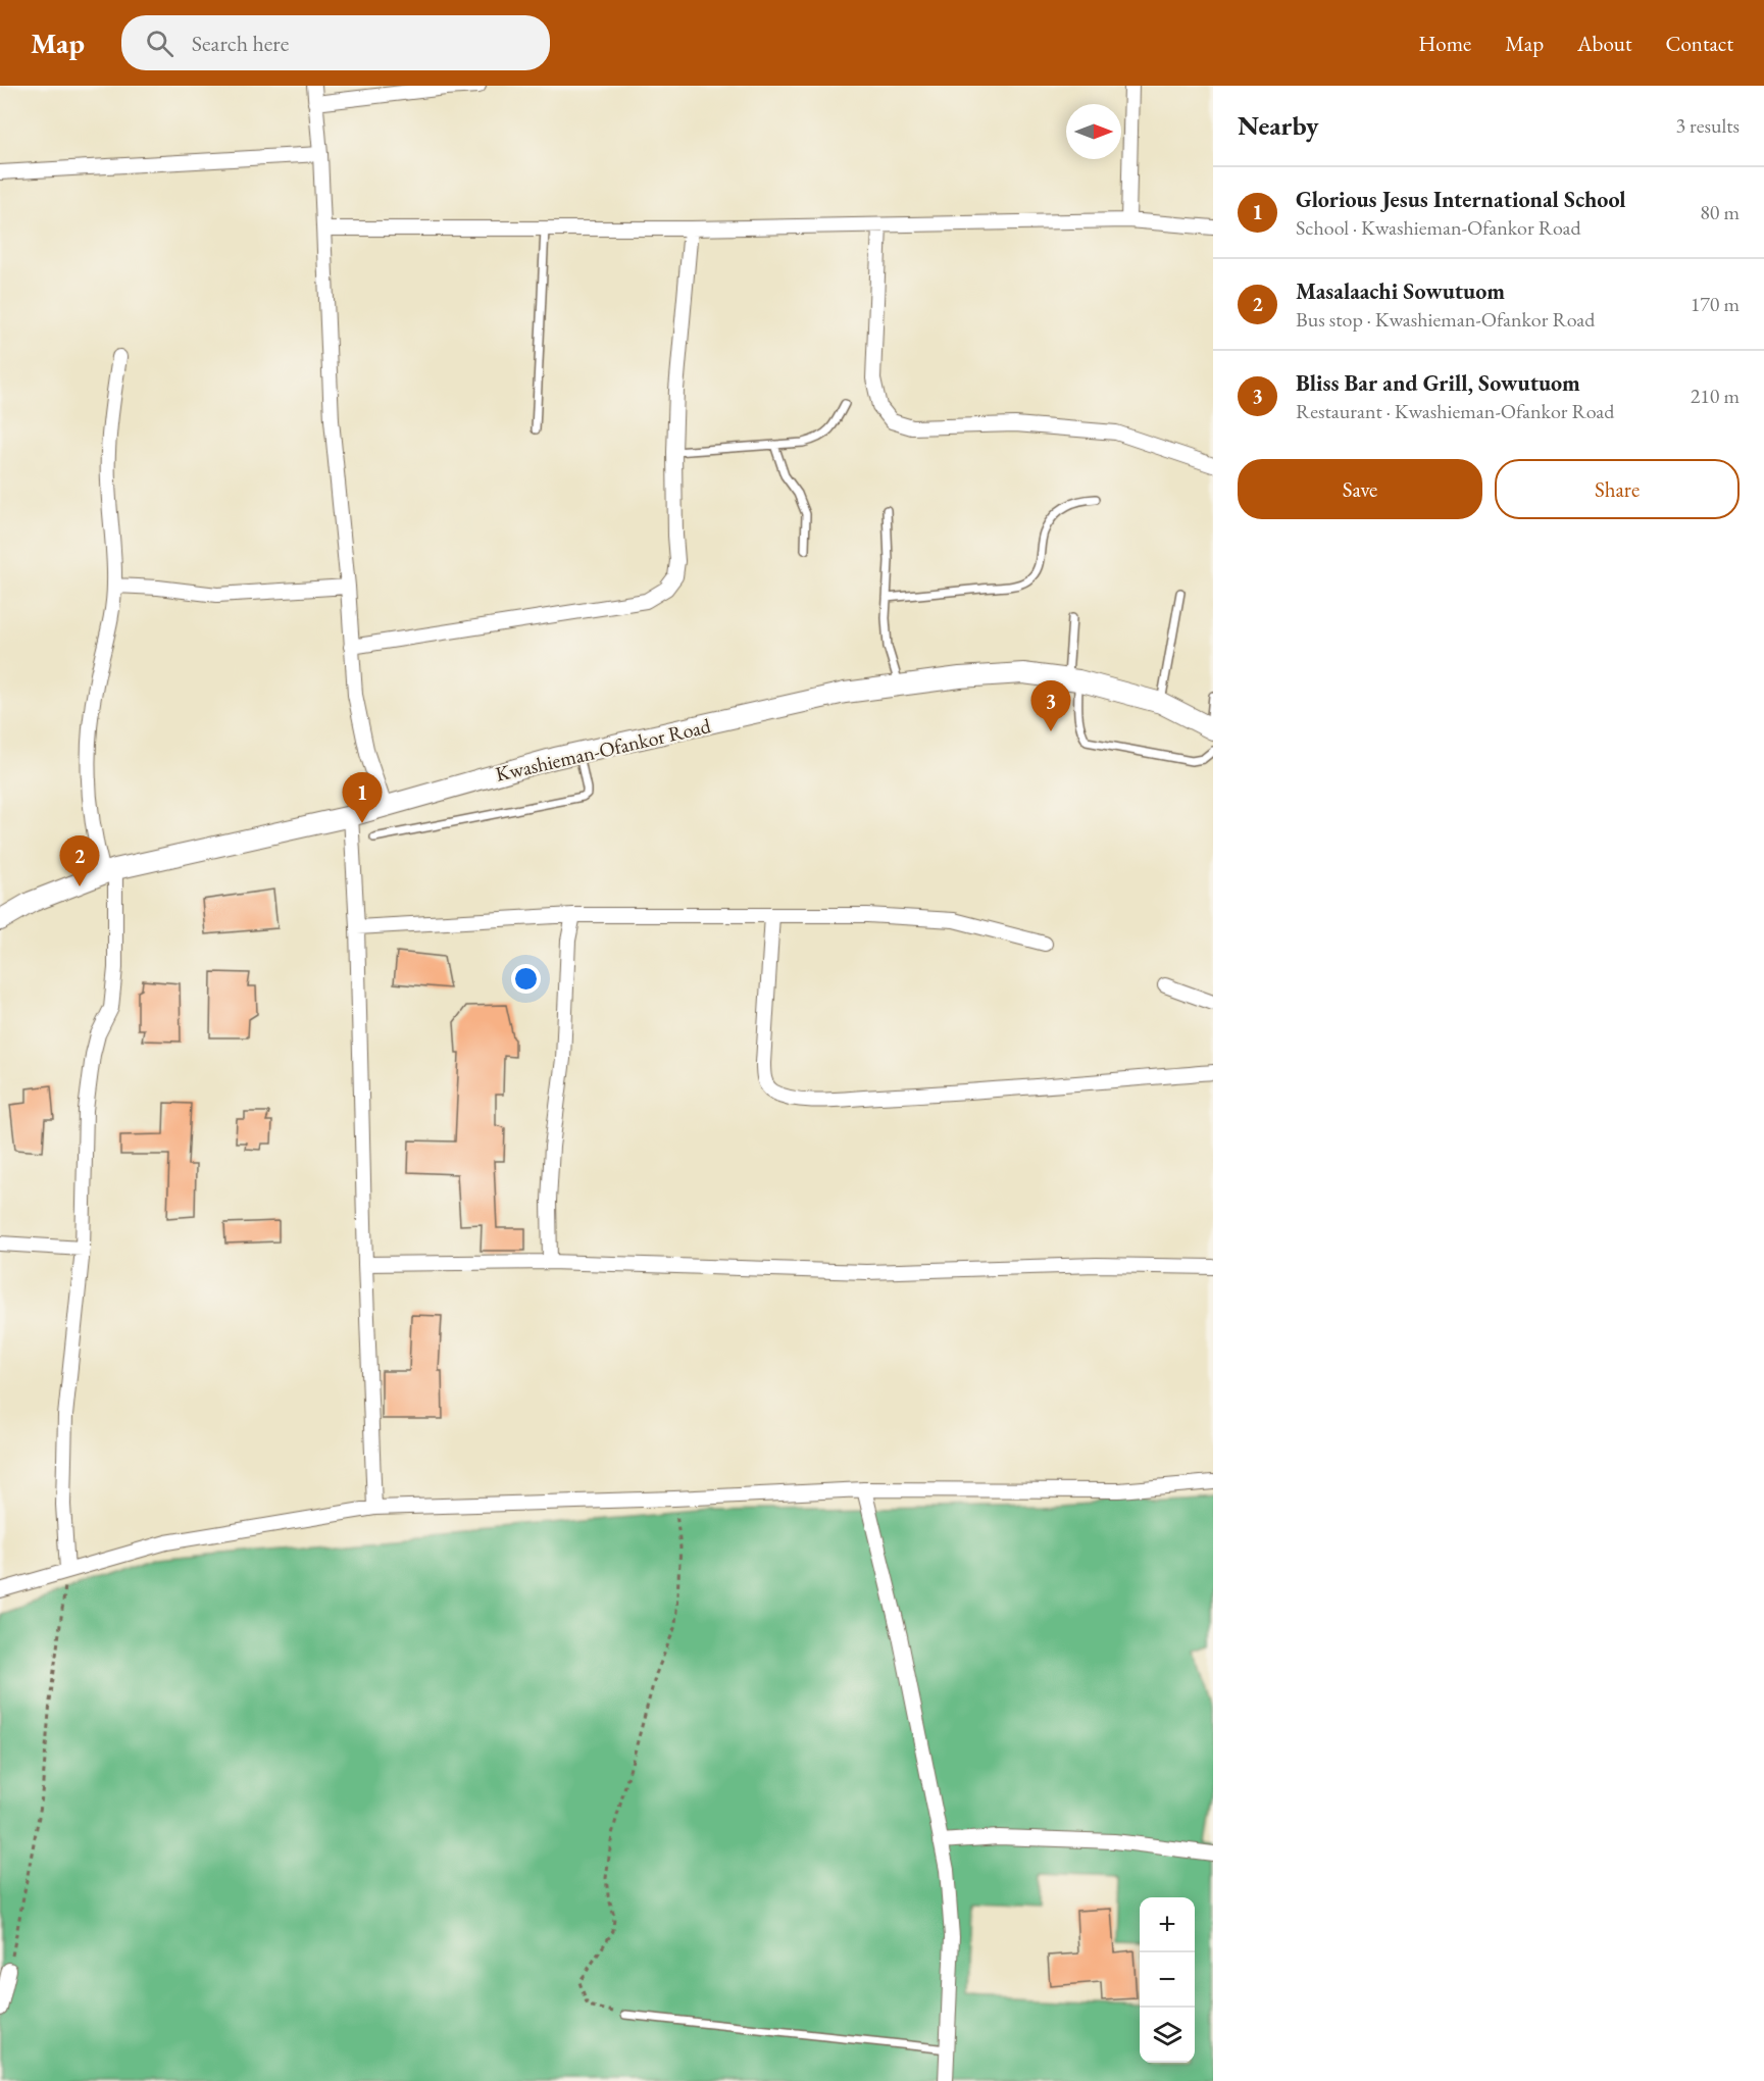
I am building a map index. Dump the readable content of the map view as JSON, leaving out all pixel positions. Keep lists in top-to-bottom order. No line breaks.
{"streets":{"main road":["Kwashieman-Ofankor Road"]},"north":"right","page":{"header":"Map","search":"Search here","nav":["Home","Map","About","Contact"],"heading":["Nearby","3 results"],"list":[{"mark":"1","name":"Glorious Jesus International School","note":"School · Kwashieman-Ofankor Road","value":"80 m"},{"mark":"2","name":"Masalaachi Sowutuom","note":"Bus stop · Kwashieman-Ofankor Road","value":"170 m"},{"mark":"3","name":"Bliss Bar and Grill, Sowutuom","note":"Restaurant · Kwashieman-Ofankor Road","value":"210 m"}],"buttons":["Save","Share"],"pins":["3","1","2"],"map_buttons":["+","−"]}}
